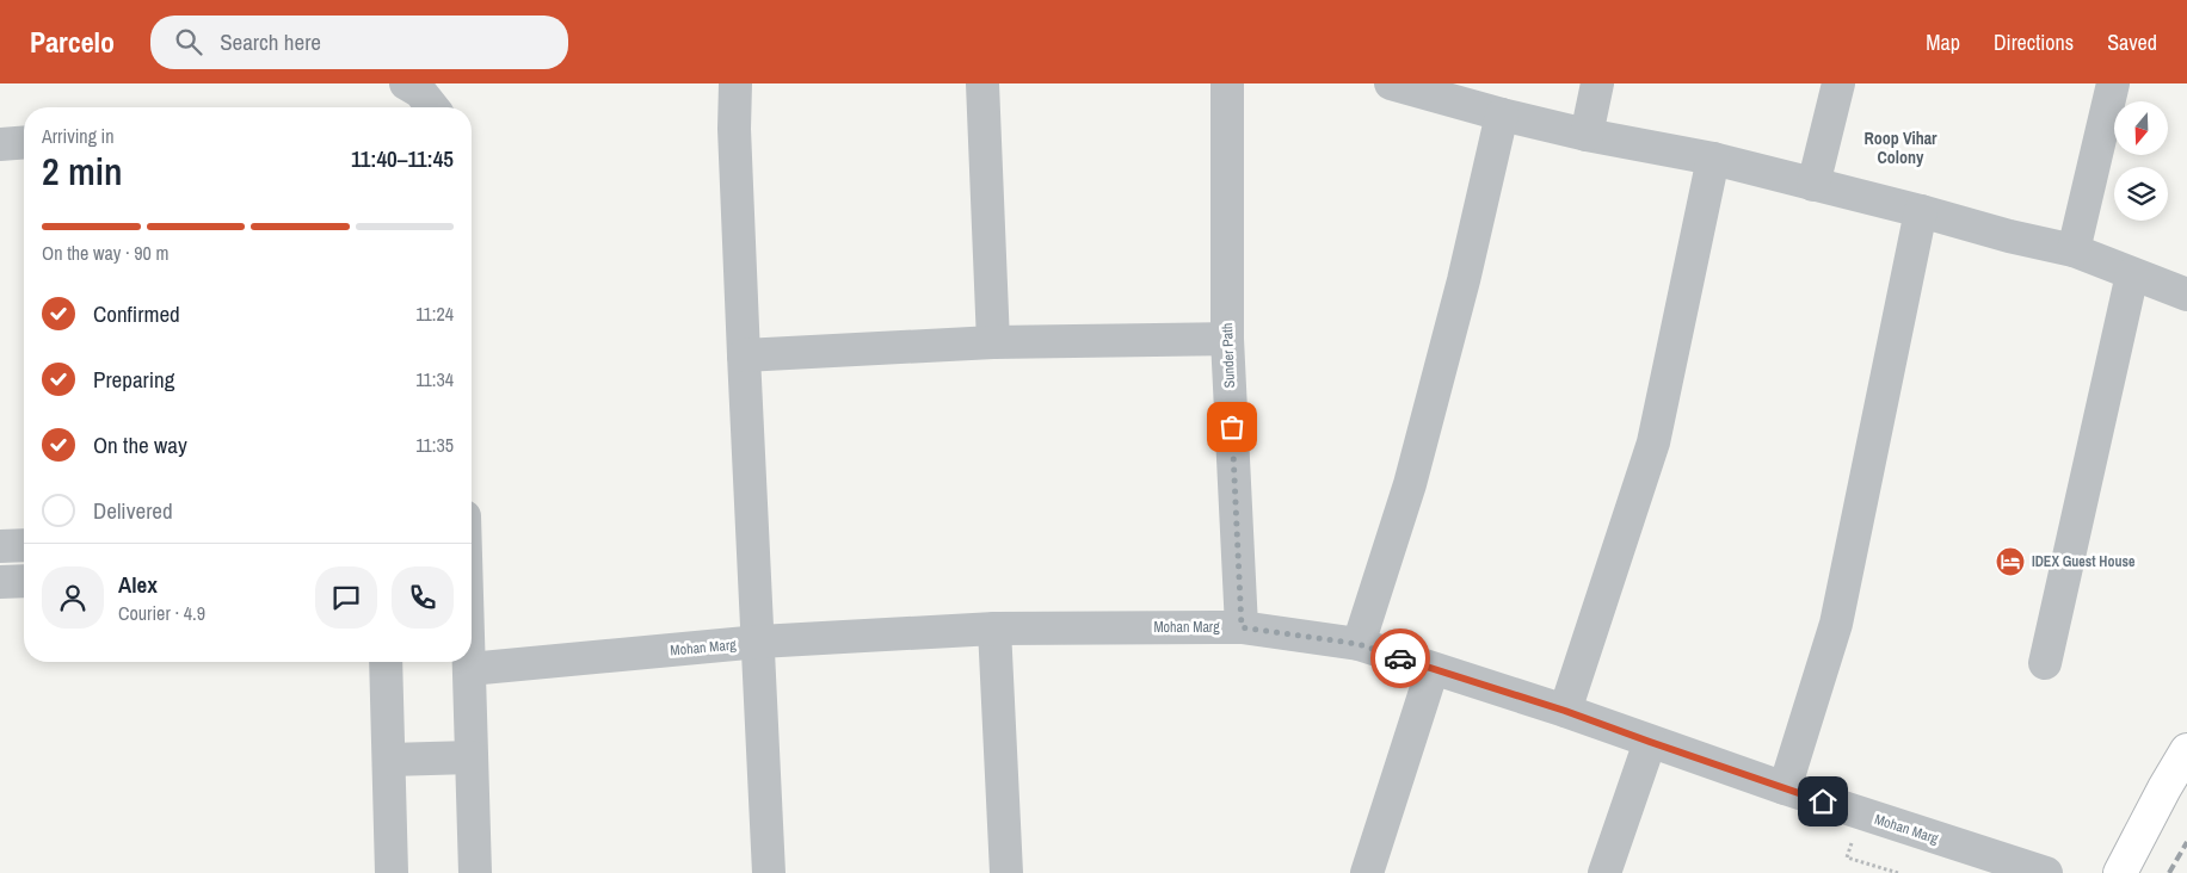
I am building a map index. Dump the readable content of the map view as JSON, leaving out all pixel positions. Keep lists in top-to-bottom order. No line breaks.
{"streets":{"street":["Sunder Path","Mohan Marg"]},"crossings":[["Sunder Path","Mohan Marg"]],"districts":["Roop Vihar Colony"],"places":{"hotel":["IDEX Guest House"]},"north":"bottom","page":{"header":"Parcelo","search":"Search here","nav":["Map","Directions","Saved"],"heading":["2 min","Arriving in","11:40–11:45"],"panel":["Alex","Courier · 4.9"],"bar":"On the way · 90 m","list":[["Confirmed","11:24"],["Preparing","11:34"],["On the way","11:35"],"Delivered"]}}
